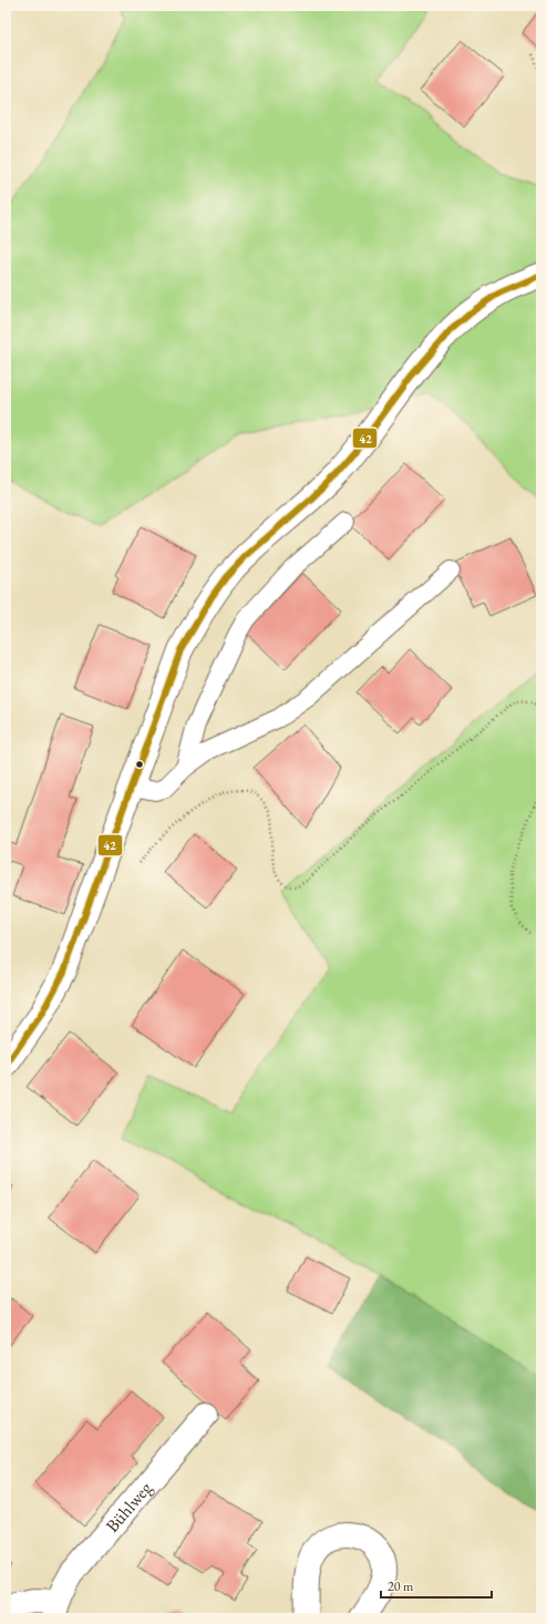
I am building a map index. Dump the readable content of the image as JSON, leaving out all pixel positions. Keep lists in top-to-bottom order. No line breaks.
{"streets":{"street":["Bühlweg"]},"lines":["transit line 42"],"scale_bar":"20 m"}
